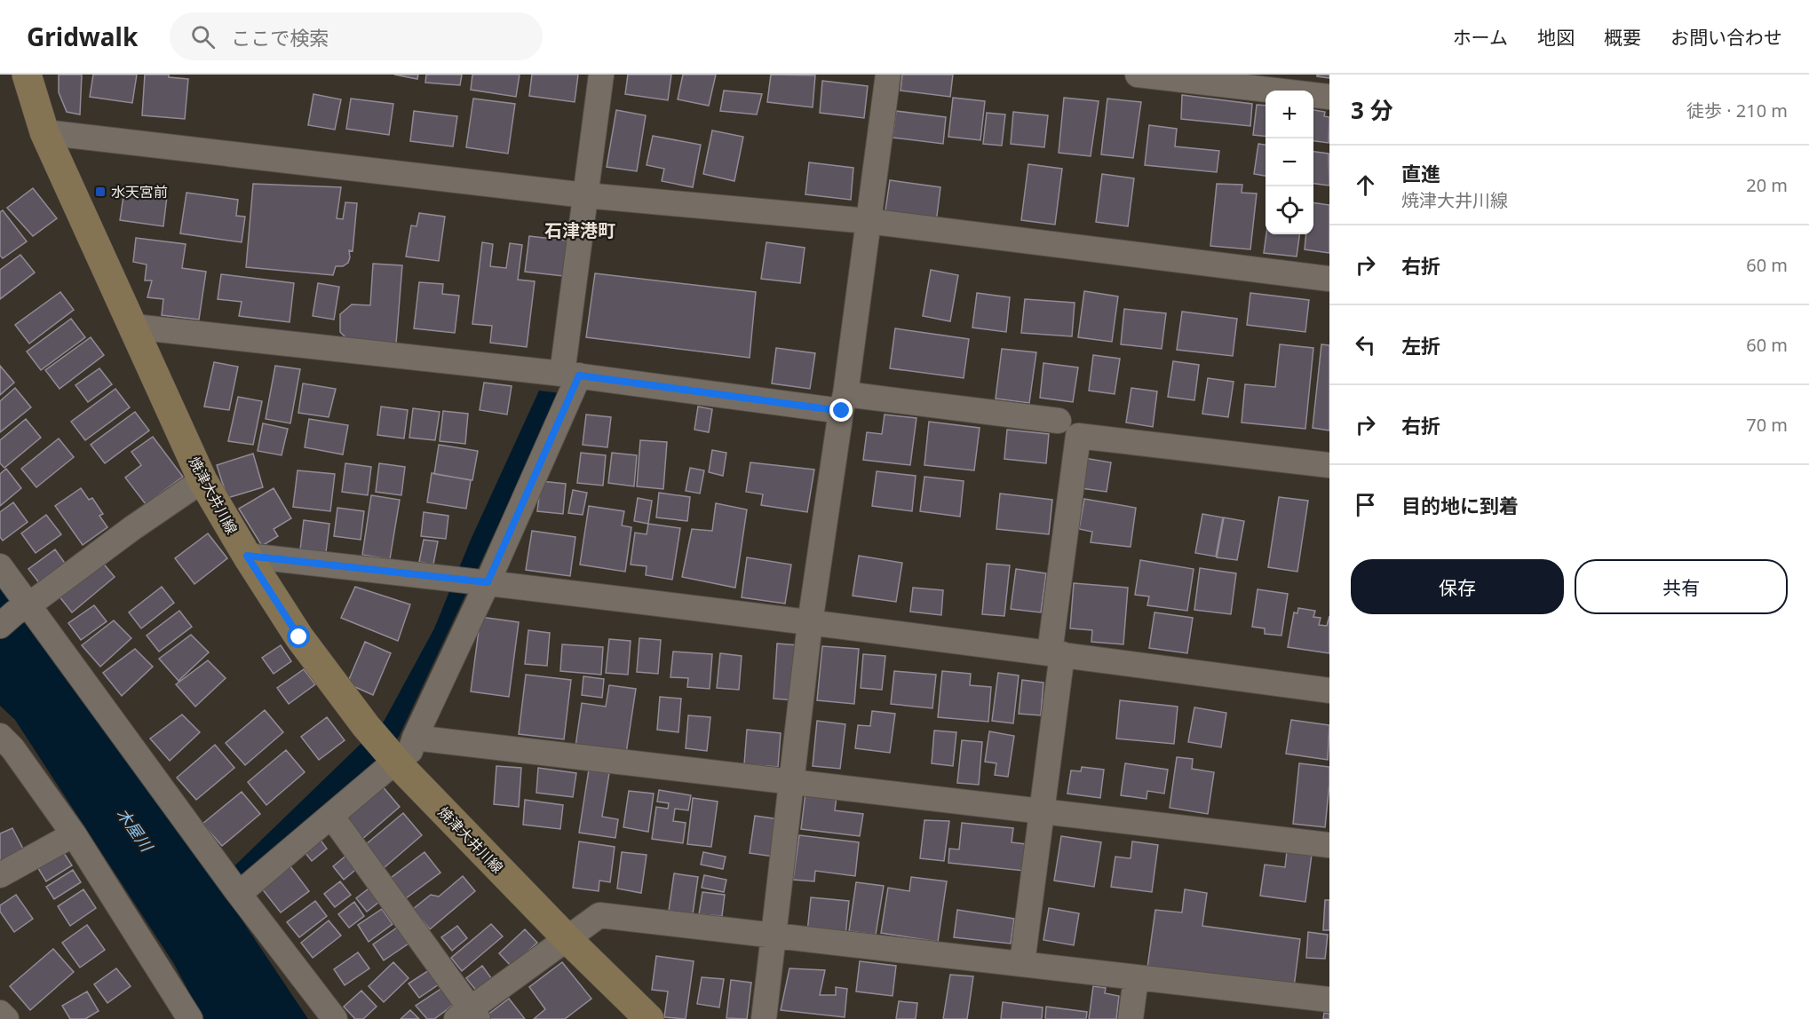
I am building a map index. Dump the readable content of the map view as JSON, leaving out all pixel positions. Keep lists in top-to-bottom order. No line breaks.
{"streets":{"main road":["焼津大井川線"]},"districts":["石津港町"],"water":["木屋川"],"places":{"transit":["水天宮前"]},"page":{"header":"Gridwalk","search":"ここで検索","nav":["ホーム","地図","概要","お問い合わせ"],"heading":["3 分","徒歩 · 210 m"],"map_buttons":["+","−"],"list":[["直進","焼津大井川線","20 m"],["右折","60 m"],["左折","60 m"],["右折","70 m"],"目的地に到着"],"buttons":["保存","共有"]}}
